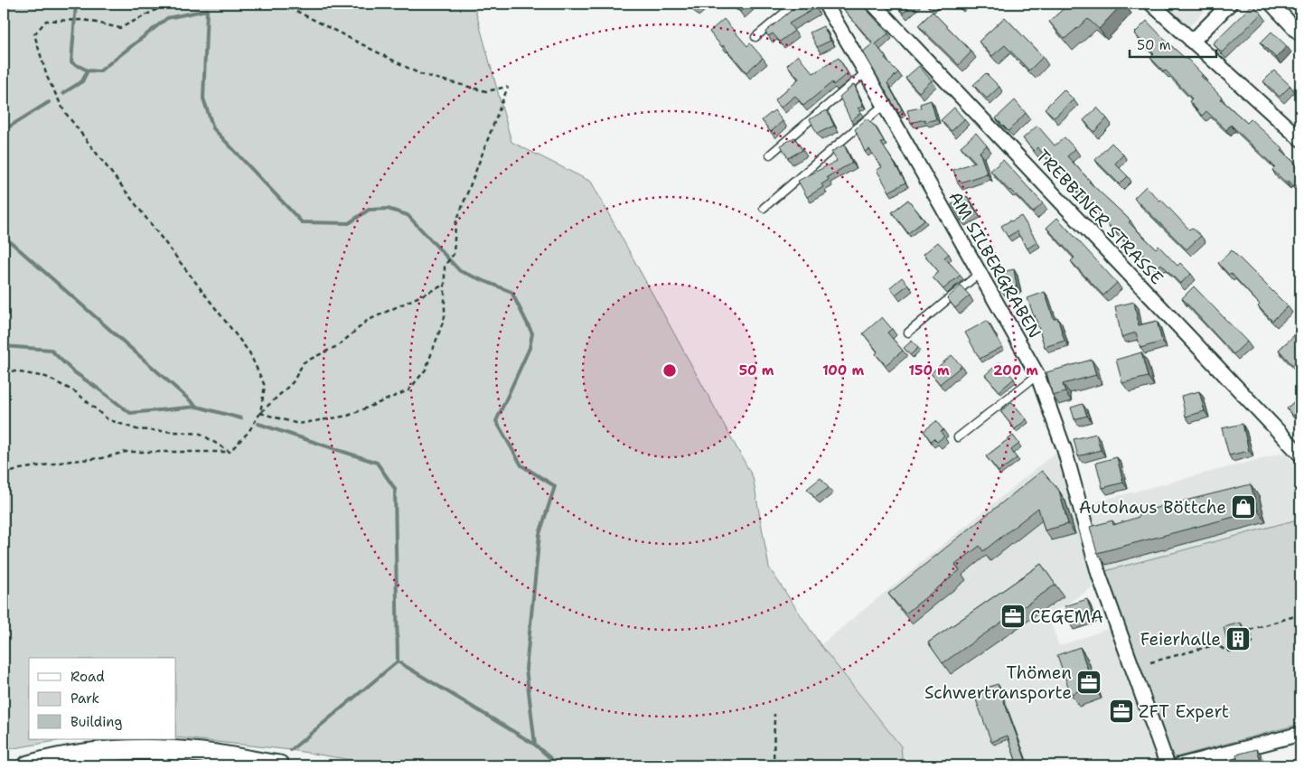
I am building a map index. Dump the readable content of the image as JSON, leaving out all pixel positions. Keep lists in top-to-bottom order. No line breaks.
{"streets":{"street":["TREBBINER STRASSE","AM SILBERGRABEN"]},"places":{"shop":["Autohaus Böttche"],"office":["CEGEMA","Thömen Schwertransporte","ZFT Expert"],"building":["Feierhalle"]},"legend":["Road","Park","Building"],"scale_bar":"50 m","rings":["50 m","100 m","150 m","200 m"]}
